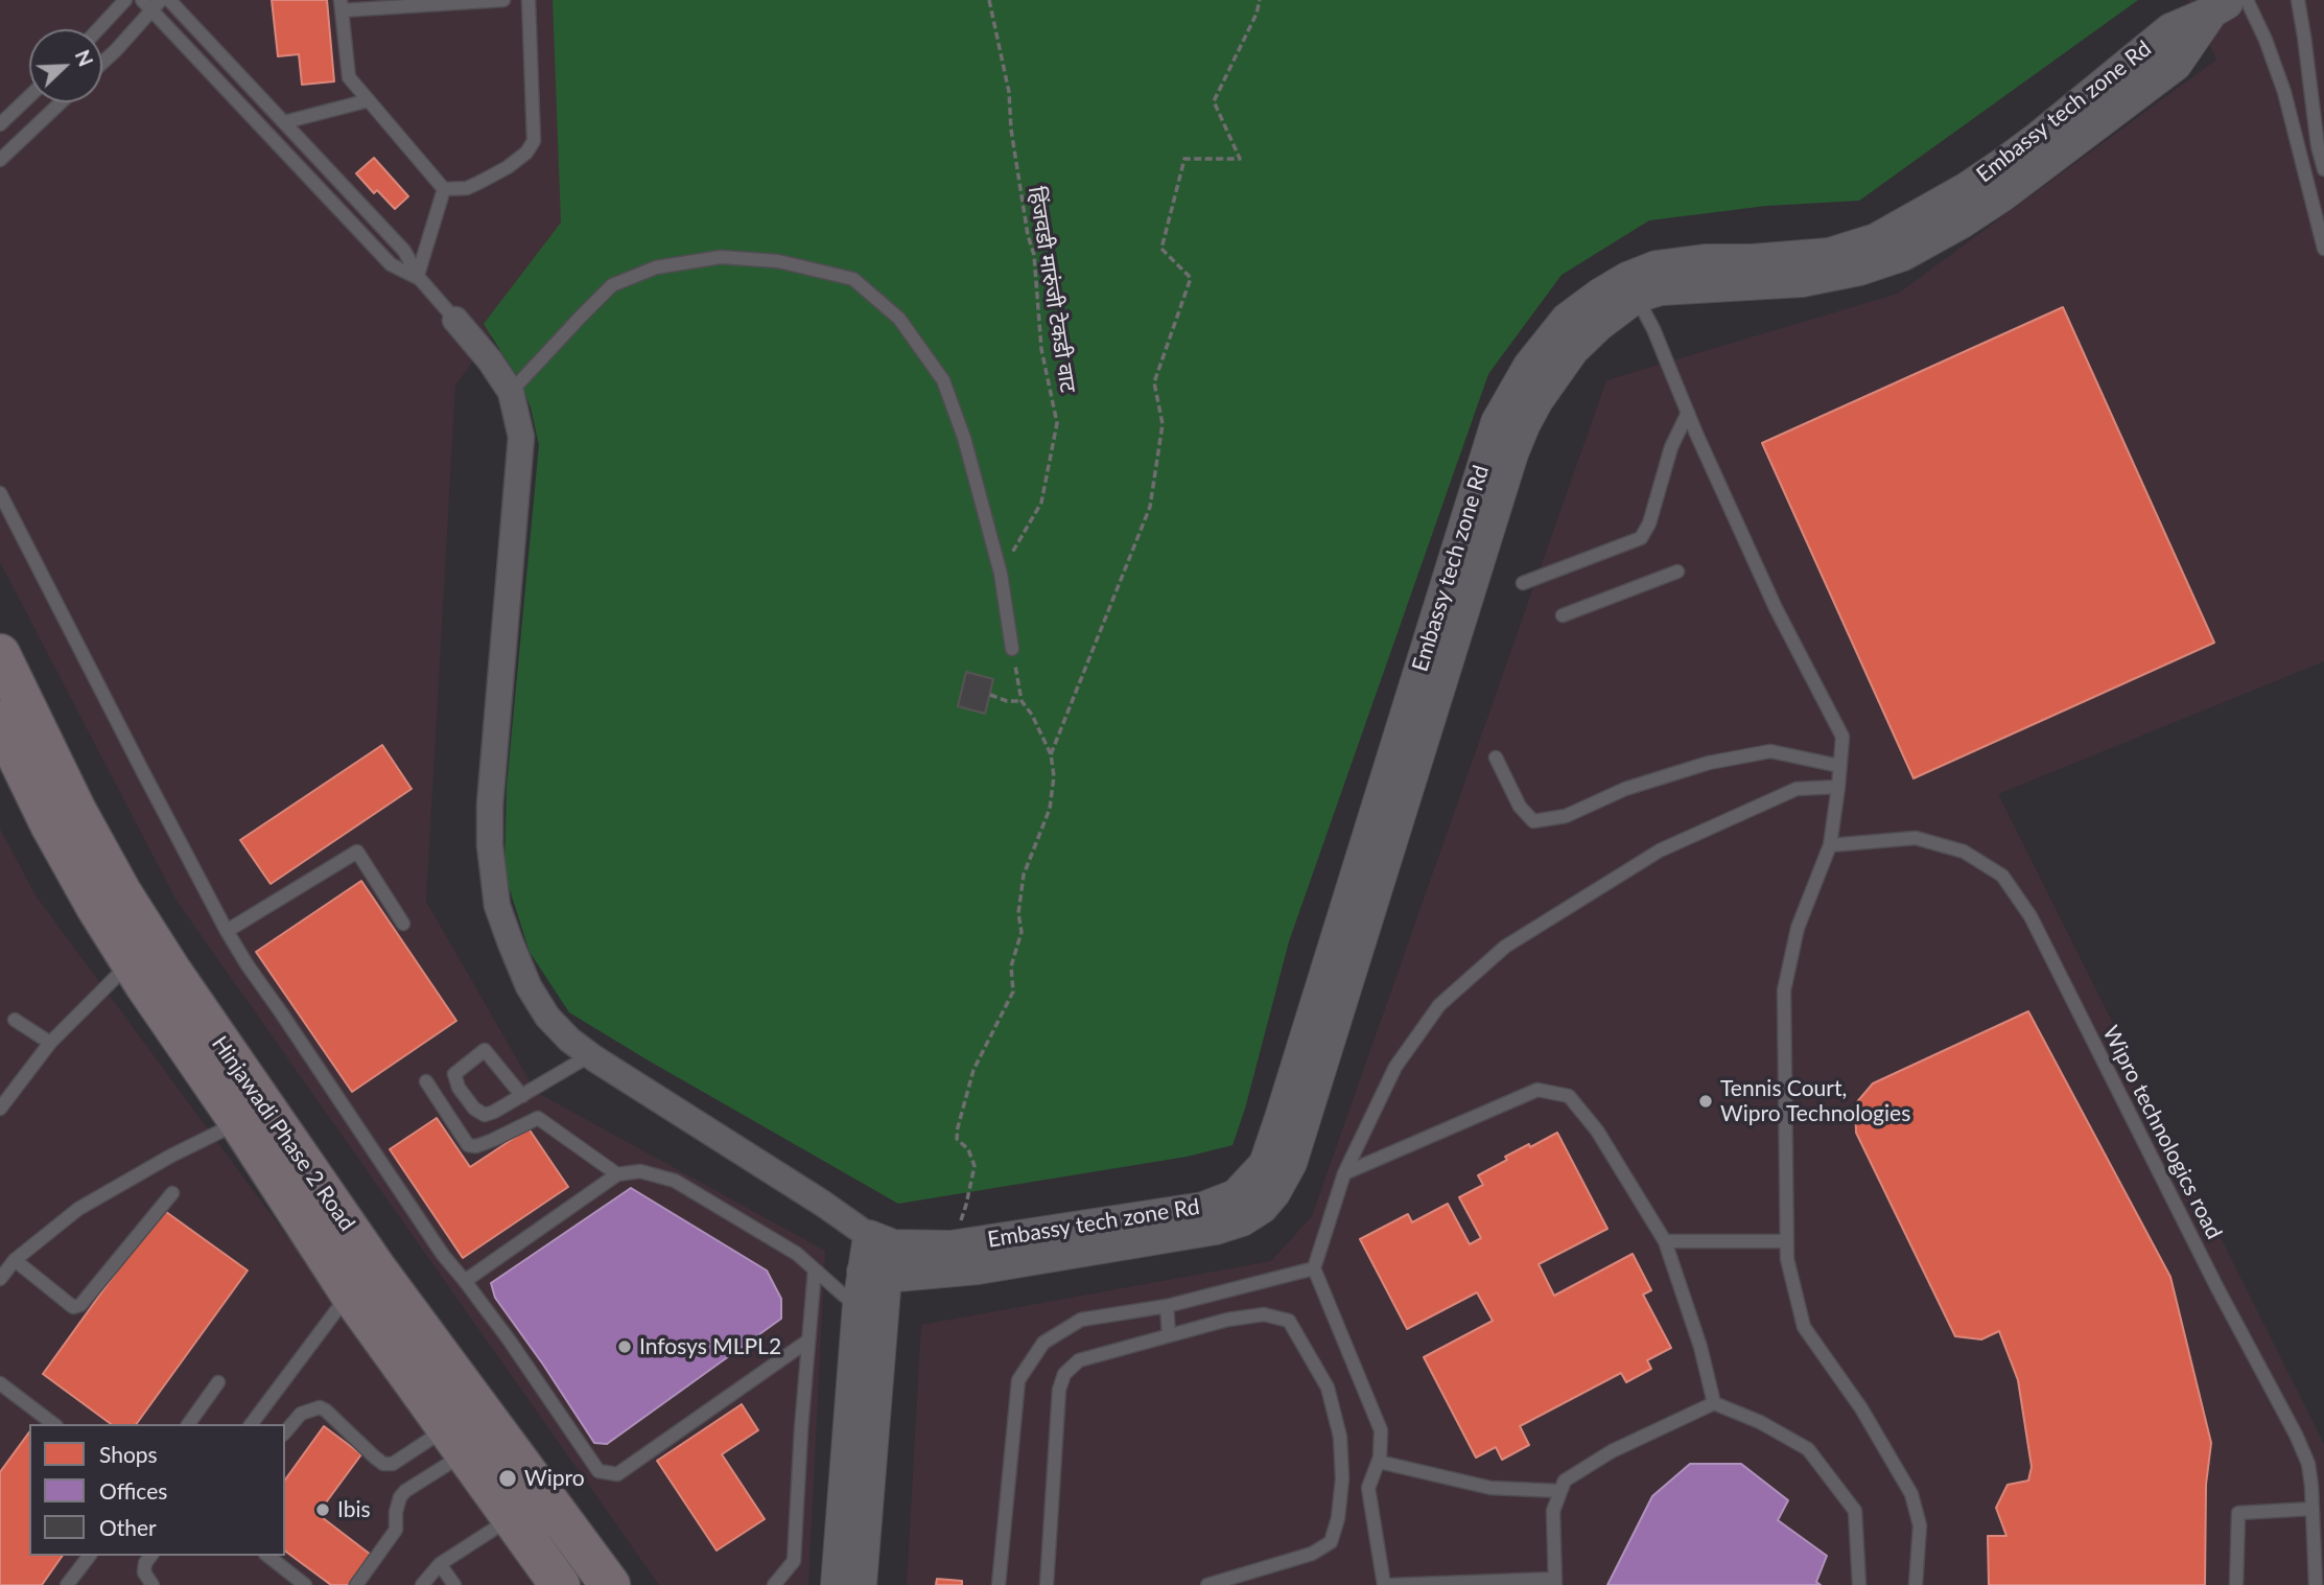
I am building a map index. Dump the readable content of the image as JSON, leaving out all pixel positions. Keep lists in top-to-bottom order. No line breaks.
{"streets":{"main road":["Hinjawadi Phase 2 Road"],"street":["Embassy tech zone Rd"],"lane":["Wipro technologics road"],"path":["हिंजवडी मारुंजी टेकडी वाट"]},"places":["Tennis Court, Wipro Technologies","Infosys MLPL2","Wipro","Ibis"],"legend":["Shops","Offices","Other"],"north":"top right"}
